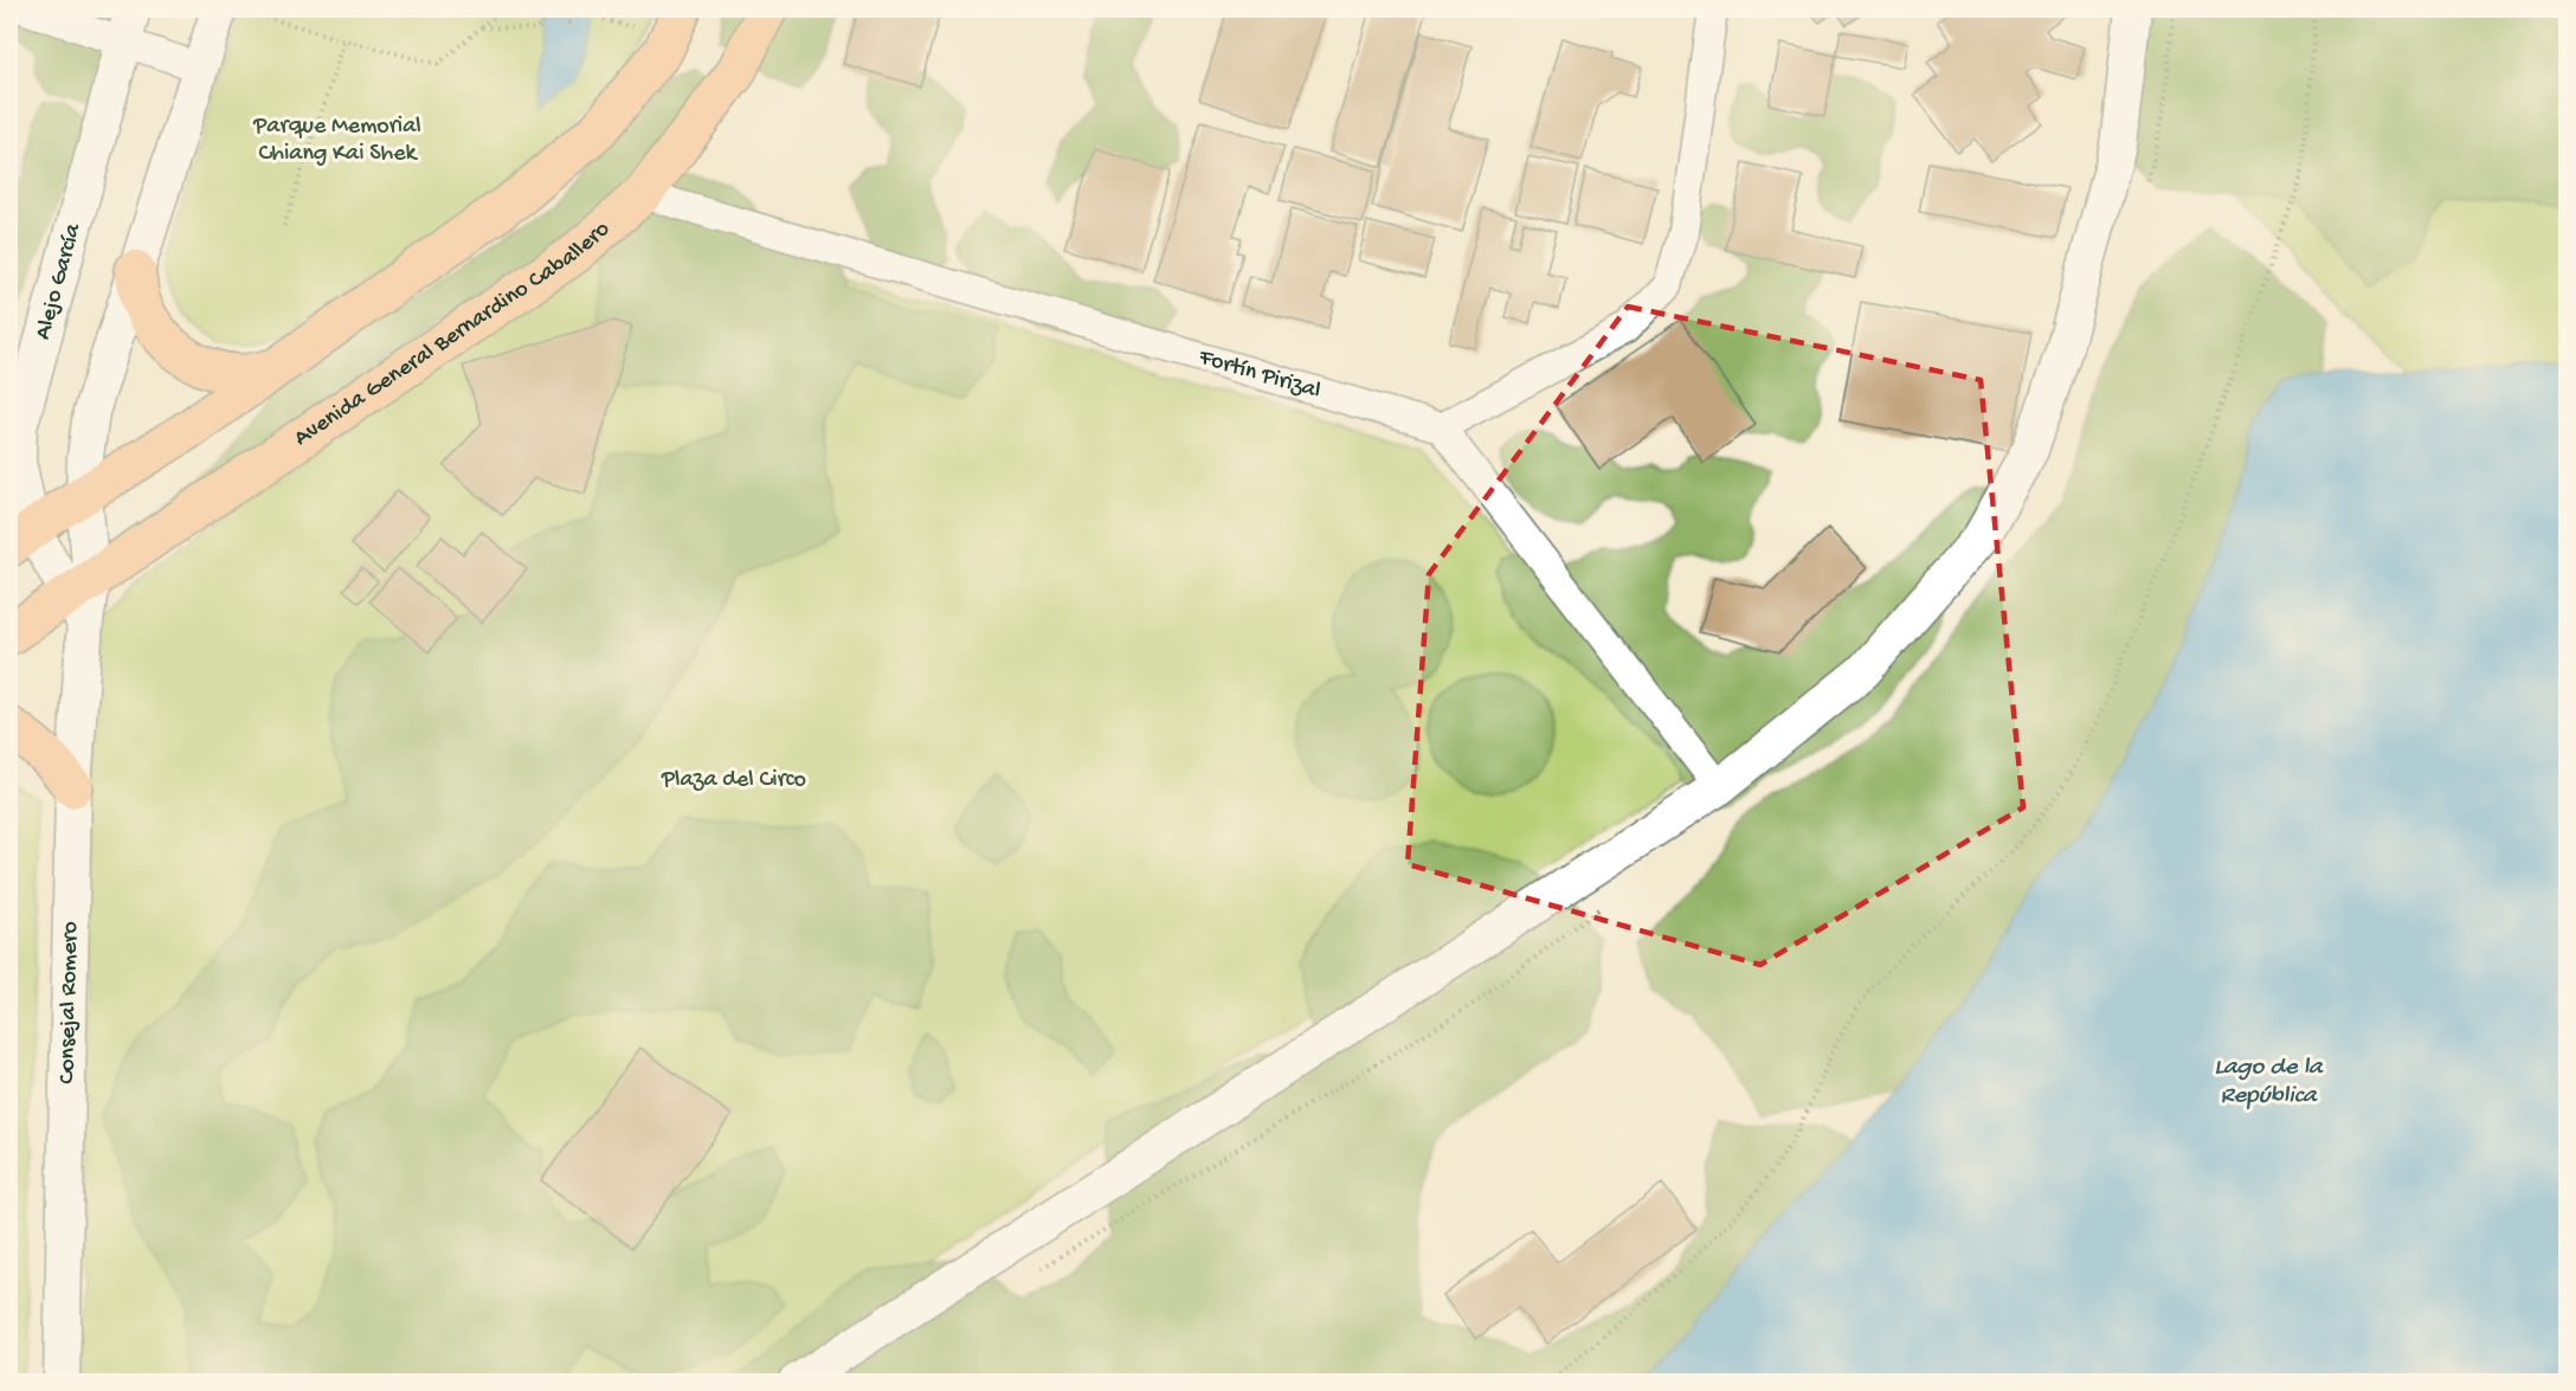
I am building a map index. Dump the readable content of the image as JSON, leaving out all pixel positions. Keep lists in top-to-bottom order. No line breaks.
{"streets":{"main road":["Avenida General Bernardino Caballero"],"street":["Alejo García","Fortín Pirizal","Consejal Romero"]},"crossings":[["Alejo García","Avenida General Bernardino Caballero"],["Alejo García","Consejal Romero"],["Avenida General Bernardino Caballero","Fortín Pirizal"],["Avenida General Bernardino Caballero","Consejal Romero"]],"water":["Lago de la República"],"parks":["Parque Memorial Chiang Kai Shek","Plaza del Circo"]}
